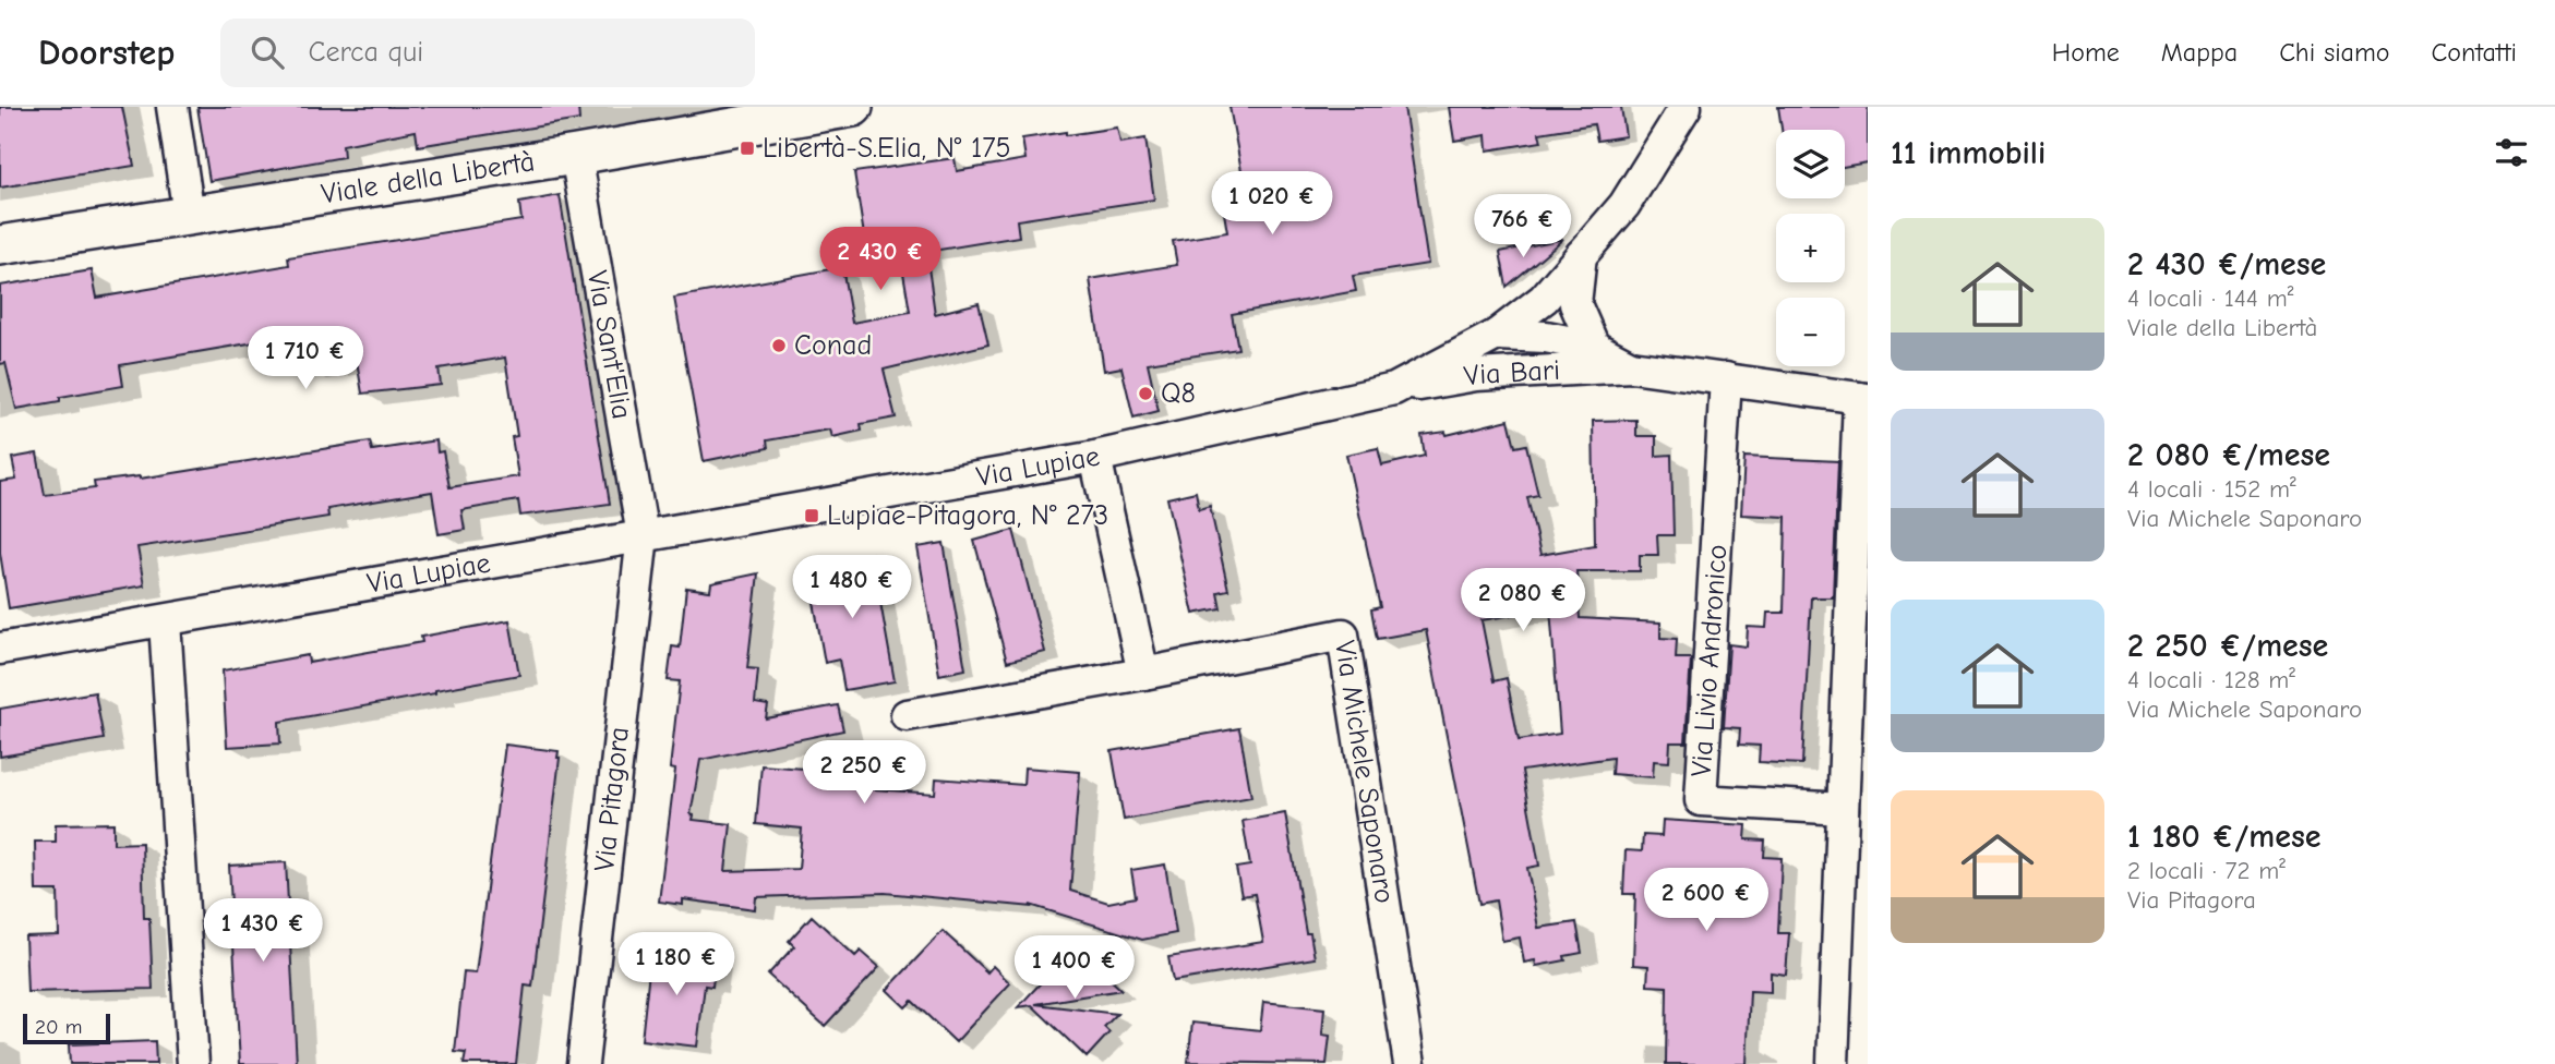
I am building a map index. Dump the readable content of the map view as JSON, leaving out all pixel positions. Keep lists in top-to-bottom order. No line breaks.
{"streets":{"main road":["Viale della Libertà"],"street":["Via Sant'Elia","Via Bari","Via Lupiae","Via Livio Andronico","Via Michele Saponaro","Via Pitagora"]},"crossings":[["Viale della Libertà","Via Sant'Elia"],["Via Sant'Elia","Via Lupiae"],["Via Sant'Elia","Via Pitagora"],["Via Bari","Via Lupiae"],["Via Bari","Via Livio Andronico"],["Via Lupiae","Via Pitagora"]],"places":{"transit":["Libertà-S.Elia, N° 175","Lupiae-Pitagora, N° 273"],"other":["Conad","Q8"]},"scale_bar":"20 m","page":{"header":"Doorstep","search":"Cerca qui","nav":["Home","Mappa","Chi siamo","Contatti"],"heading":"11 immobili","map_buttons":["+","−"],"price":["1 020 €","766 €","2 430 €","1 710 €","1 480 €","2 080 €","2 250 €","2 600 €","1 430 €","1 180 €","1 400 €"],"list":[{"name":"2 430 €/mese","note":"4 locali · 144 m² · Viale della Libertà"},{"name":"2 080 €/mese","note":"4 locali · 152 m² · Via Michele Saponaro"},{"name":"2 250 €/mese","note":"4 locali · 128 m² · Via Michele Saponaro"},{"name":"1 180 €/mese","note":"2 locali · 72 m² · Via Pitagora"}],"scale":"20 m"}}
